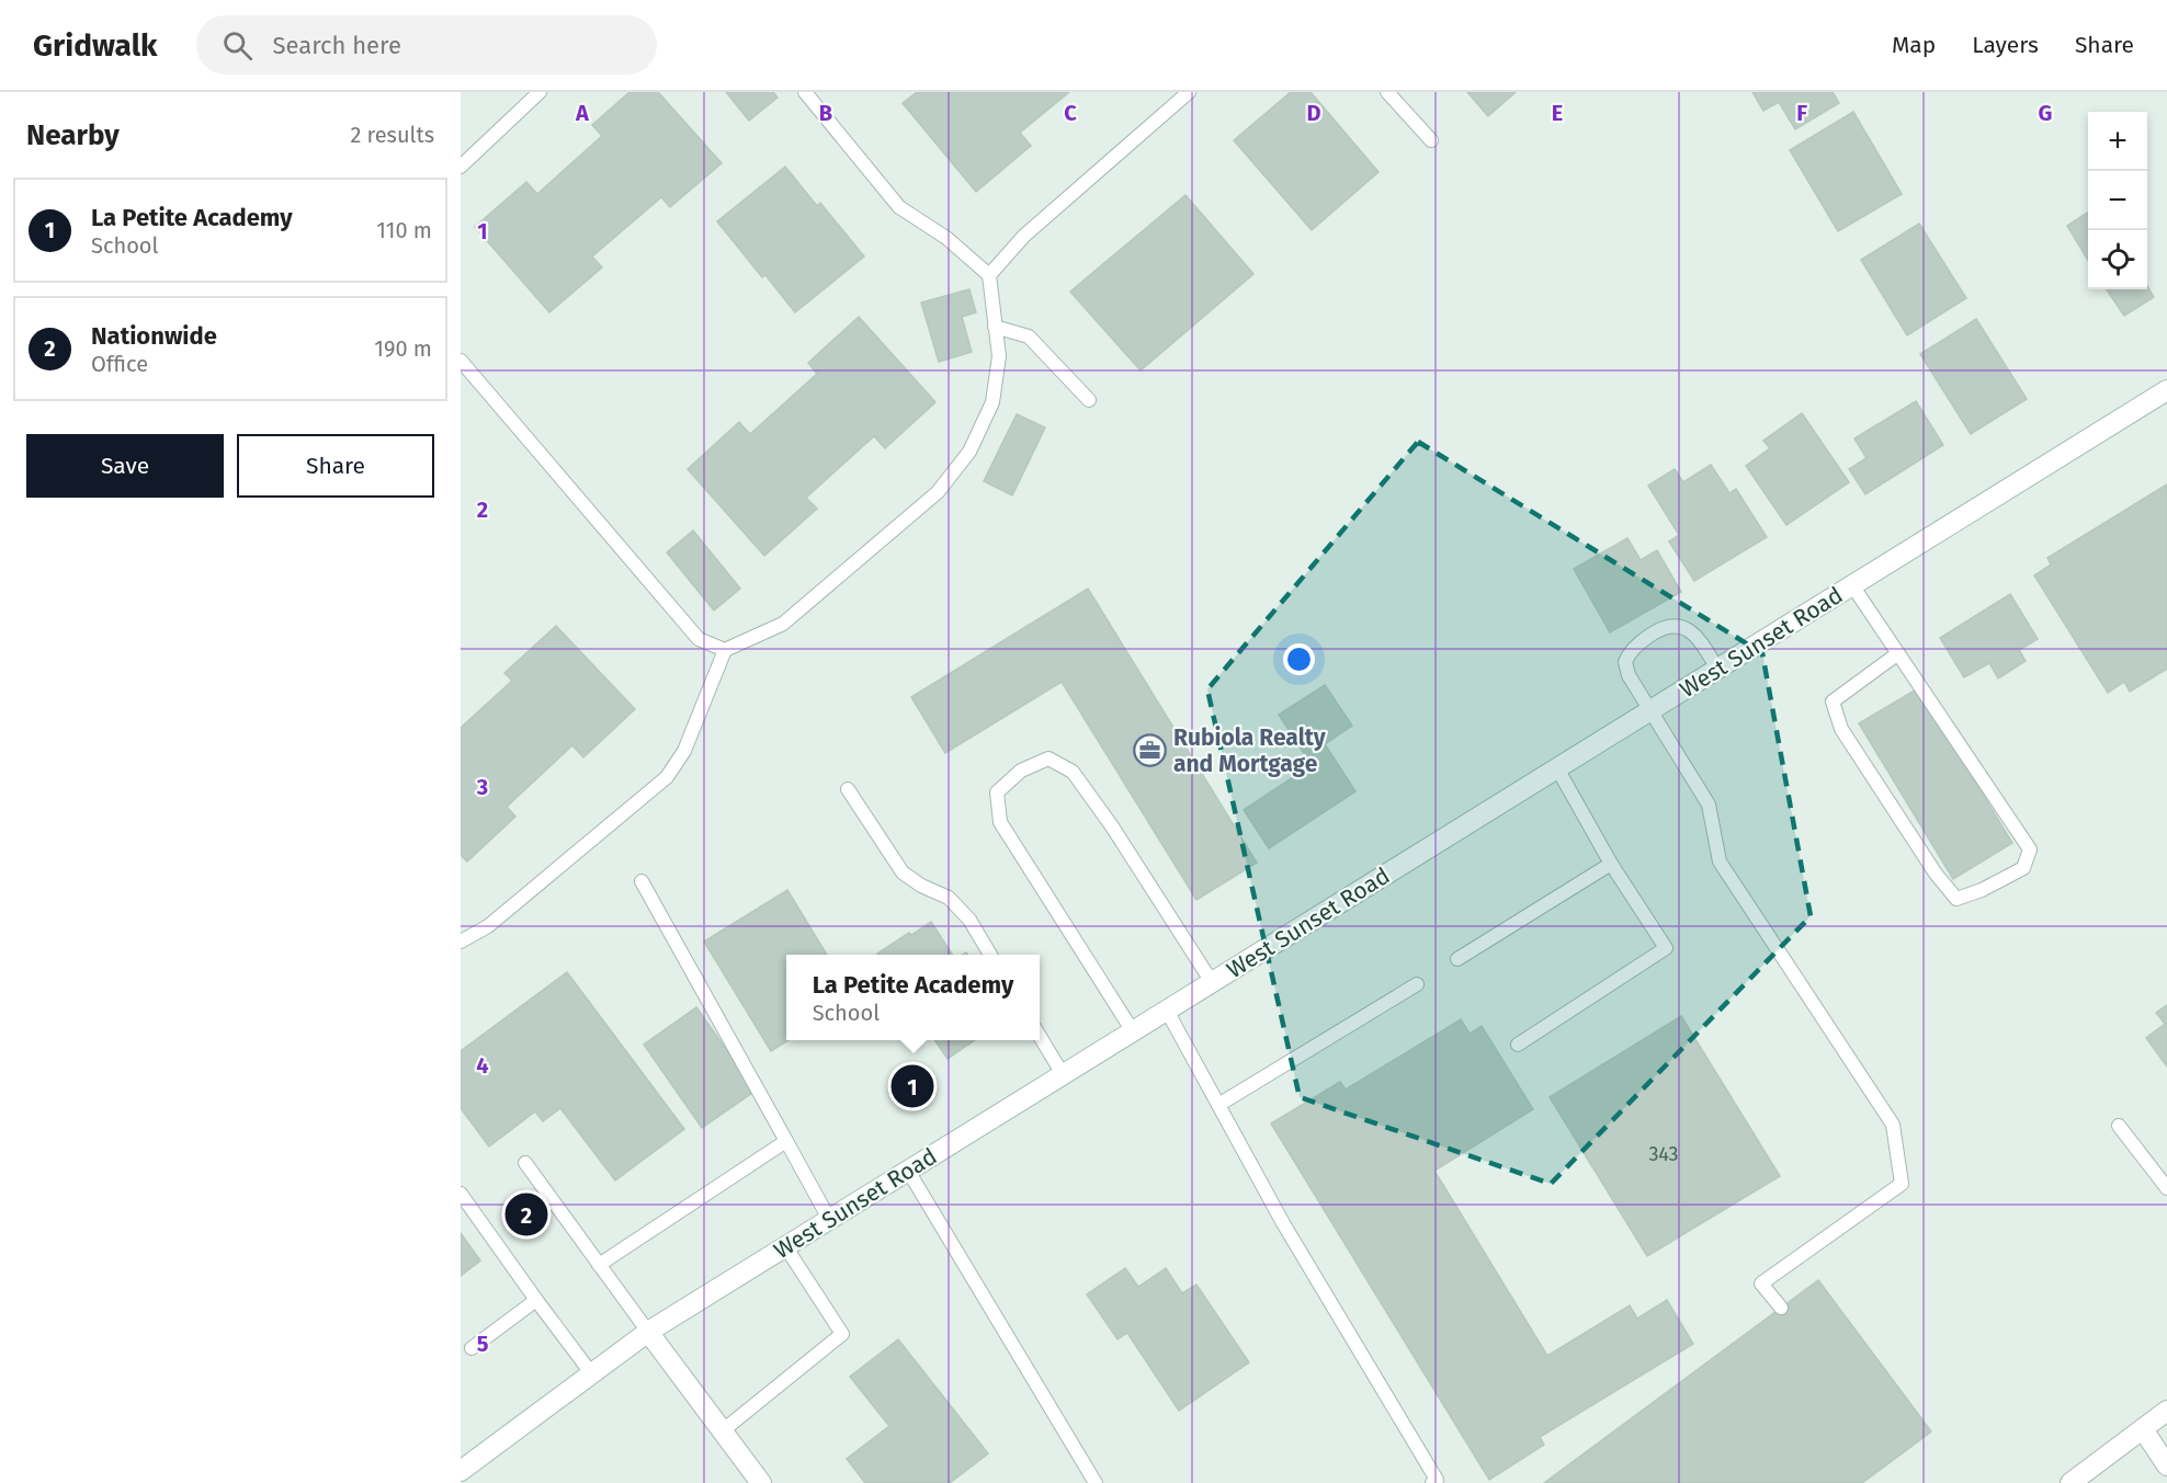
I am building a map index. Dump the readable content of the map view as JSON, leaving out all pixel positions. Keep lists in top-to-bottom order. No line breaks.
{"streets":{"main road":["West Sunset Road"]},"places":{"office":["Rubiola Realty and Mortgage"]},"house_numbers":["343"],"page":{"header":"Gridwalk","search":"Search here","nav":["Map","Layers","Share"],"heading":["Nearby","2 results"],"map_buttons":["+","−"],"list":[{"mark":"1","name":"La Petite Academy","note":"School","value":"110 m"},{"mark":"2","name":"Nationwide","note":"Office","value":"190 m"}],"buttons":["Save","Share"],"popup":["La Petite Academy","School"],"pins":["1","2"]},"grid":{"columns":["A","B","C","D","E","F","G"],"rows":["1","2","3","4","5"]}}
